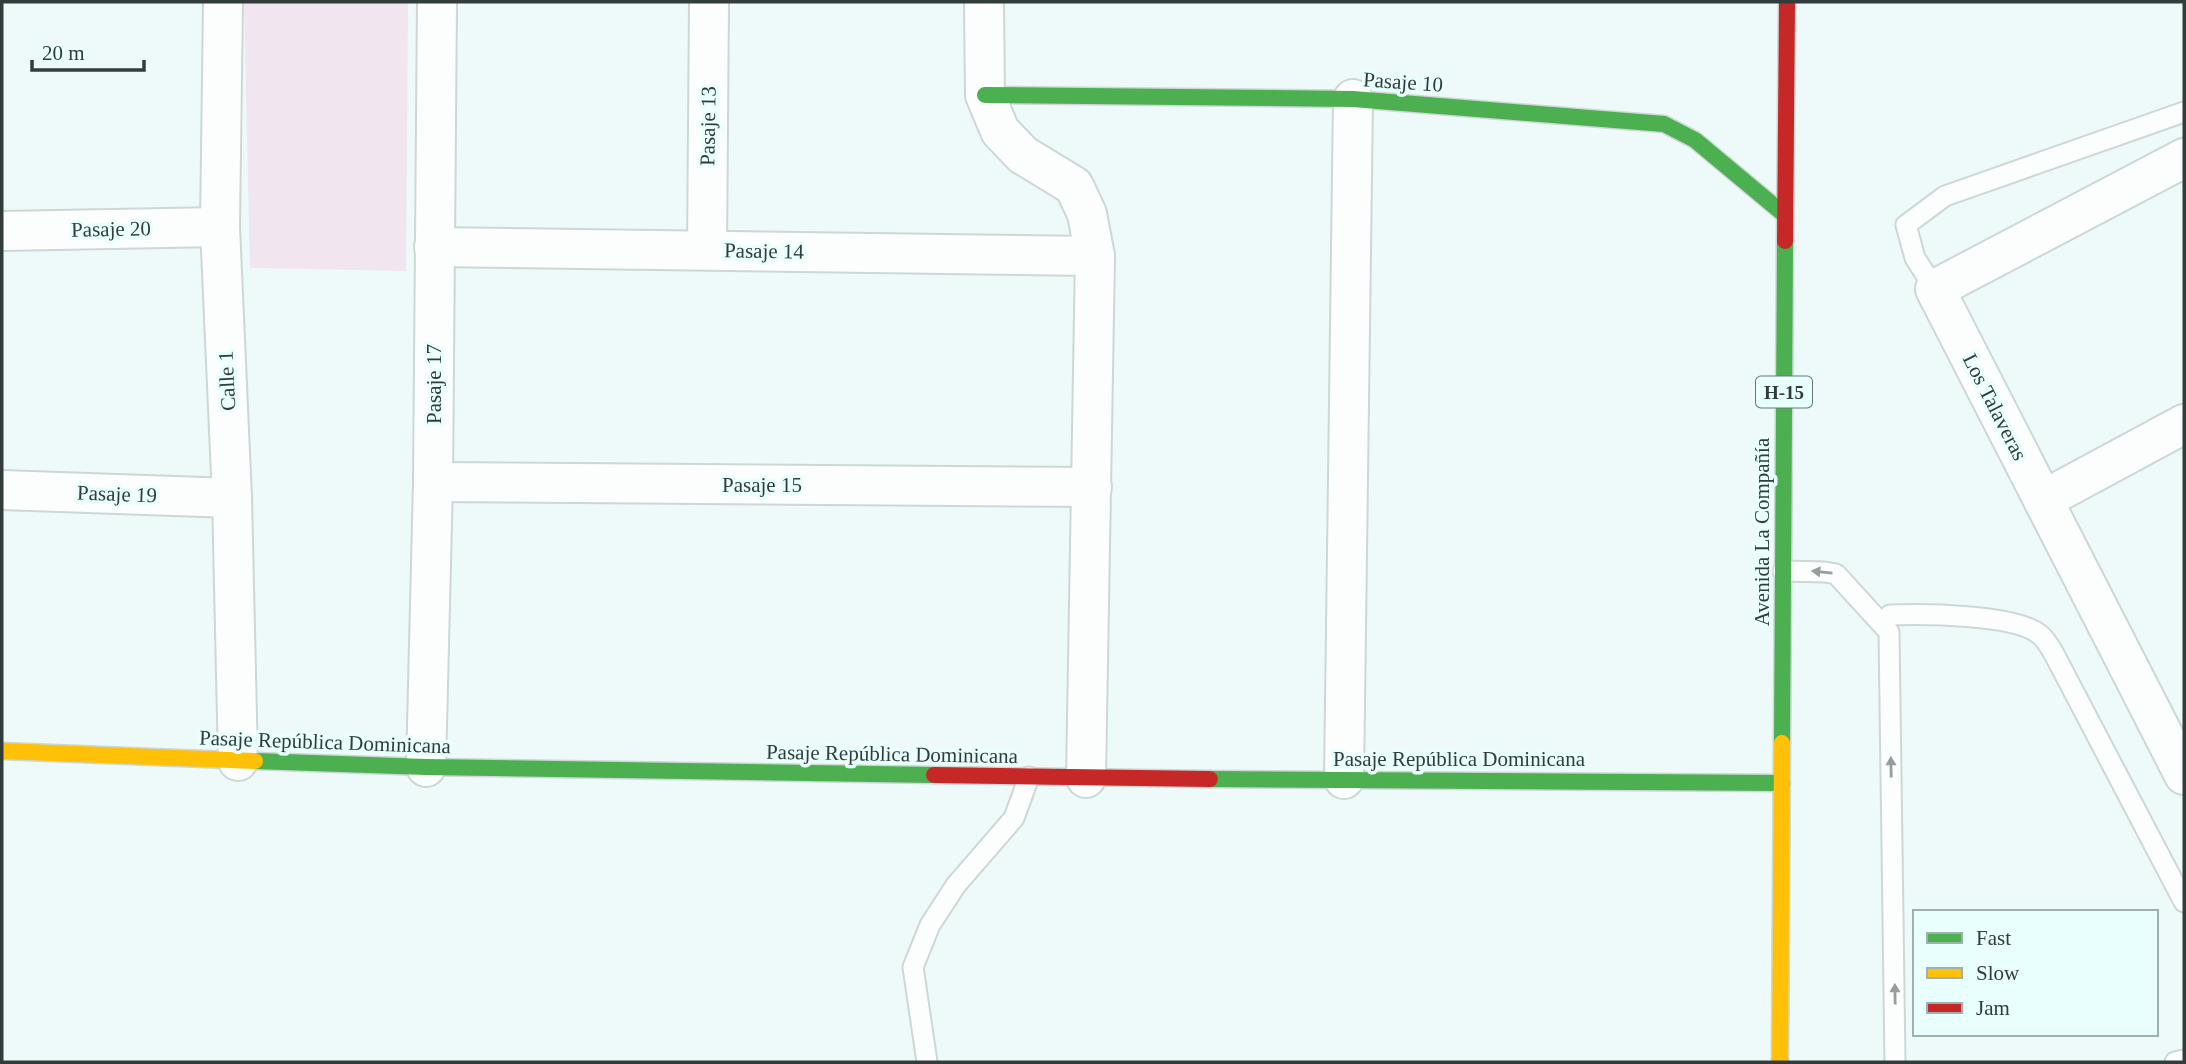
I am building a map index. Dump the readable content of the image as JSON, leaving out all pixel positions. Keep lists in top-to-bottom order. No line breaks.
{"streets":{"street":["Pasaje 10","Pasaje 13","Pasaje 20","Pasaje 14","Calle 1","Pasaje 17","H-15","Los Talaveras","Pasaje 15","Pasaje 19","Avenida La Compañía","Pasaje República Dominicana"]},"crossings":[["Pasaje 10","Avenida La Compañía"],["Pasaje 13","Pasaje 14"],["Pasaje 20","Calle 1"],["Pasaje 14","Pasaje 17"],["Calle 1","Pasaje 19"],["Calle 1","Pasaje República Dominicana"],["Pasaje 17","Pasaje 15"],["Pasaje 17","Pasaje República Dominicana"],["Avenida La Compañía","Pasaje República Dominicana"]],"legend":["Fast","Slow","Jam"],"scale_bar":"20 m"}
